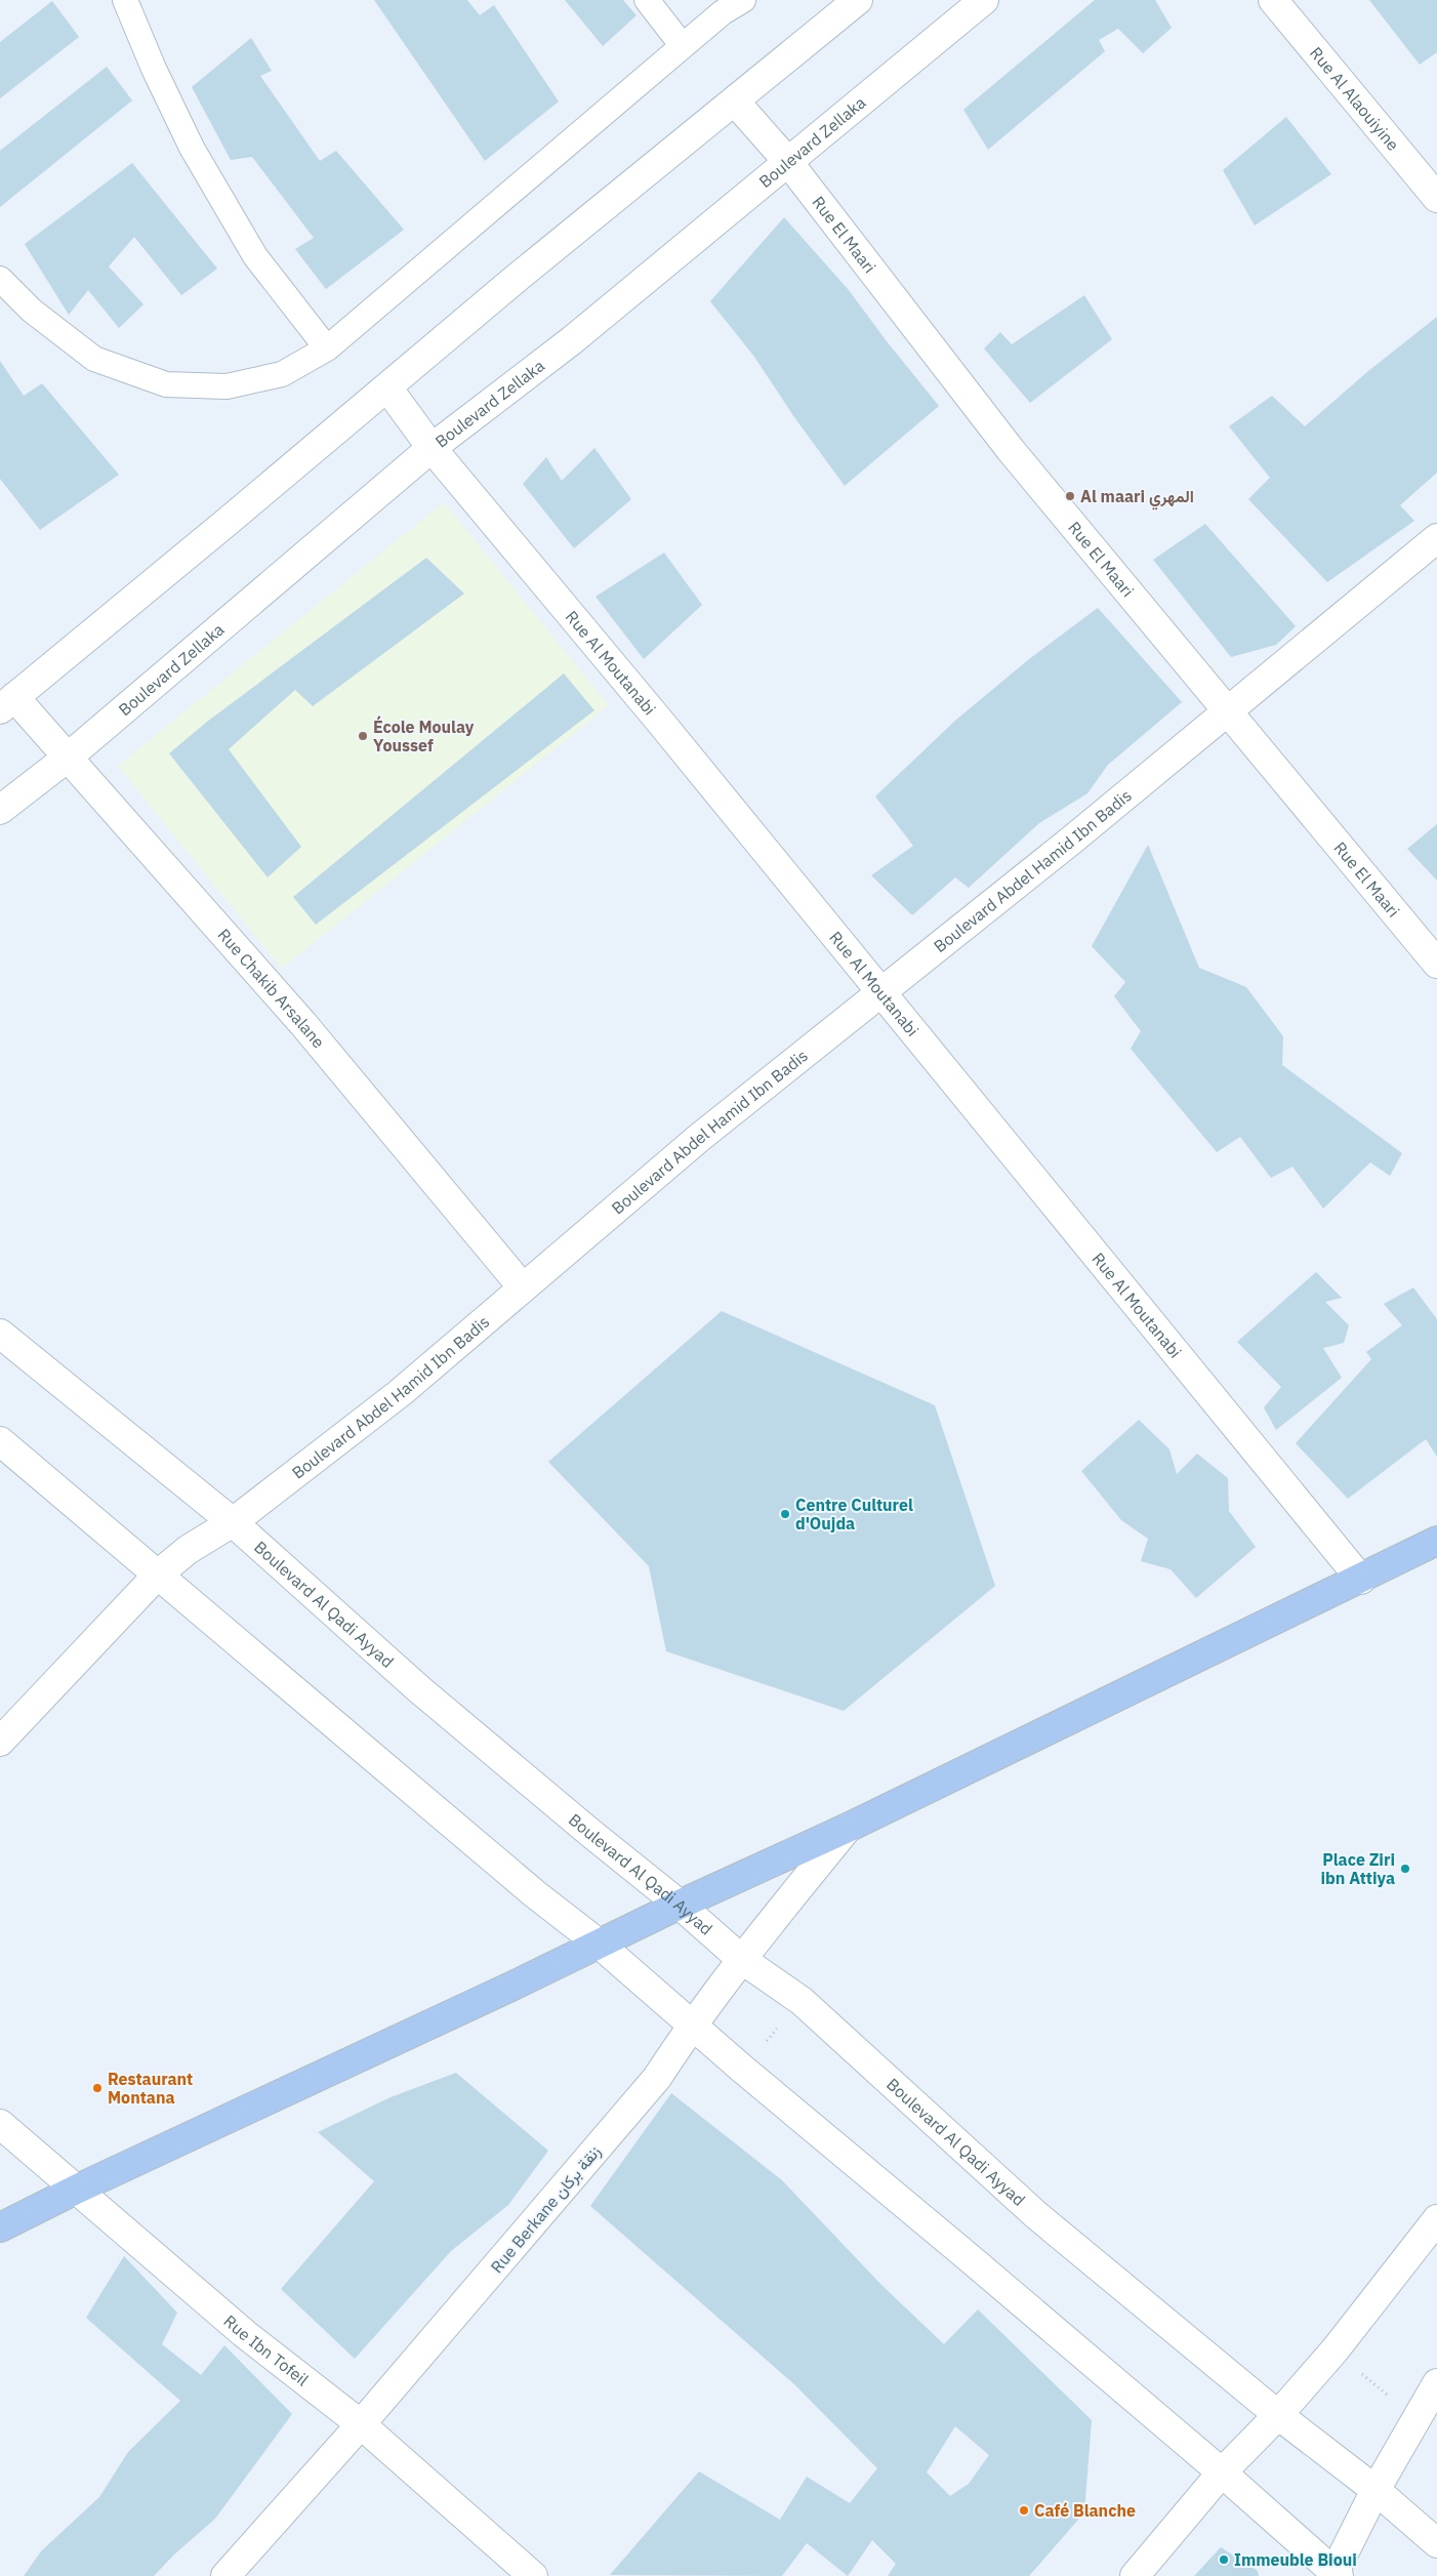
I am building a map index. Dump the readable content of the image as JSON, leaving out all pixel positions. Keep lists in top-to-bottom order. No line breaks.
{"streets":{"street":["Rue Al Alaouiyine","Boulevard Zellaka","Rue El Maari","Rue Al Moutanabi","Boulevard Abdel Hamid Ibn Badis","Rue Chakib Arsalane","Boulevard Al Qadi Ayyad","Rue Berkane زنقة بركان","Rue Ibn Tofeil"]},"crossings":[["Boulevard Zellaka","Rue El Maari"],["Boulevard Zellaka","Rue Al Moutanabi"],["Boulevard Zellaka","Rue Chakib Arsalane"],["Rue El Maari","Boulevard Abdel Hamid Ibn Badis"],["Rue Al Moutanabi","Boulevard Abdel Hamid Ibn Badis"],["Boulevard Abdel Hamid Ibn Badis","Rue Chakib Arsalane"],["Boulevard Abdel Hamid Ibn Badis","Boulevard Al Qadi Ayyad"],["Boulevard Al Qadi Ayyad","Rue Berkane زنقة بركان"],["Rue Berkane زنقة بركان","Rue Ibn Tofeil"]],"places":["Al maari المهري","École Moulay Youssef","Centre Culturel d'Oujda","Place Ziri ibn Attiya","Restaurant Montana","Café Blanche","Immeuble Bioui"]}
